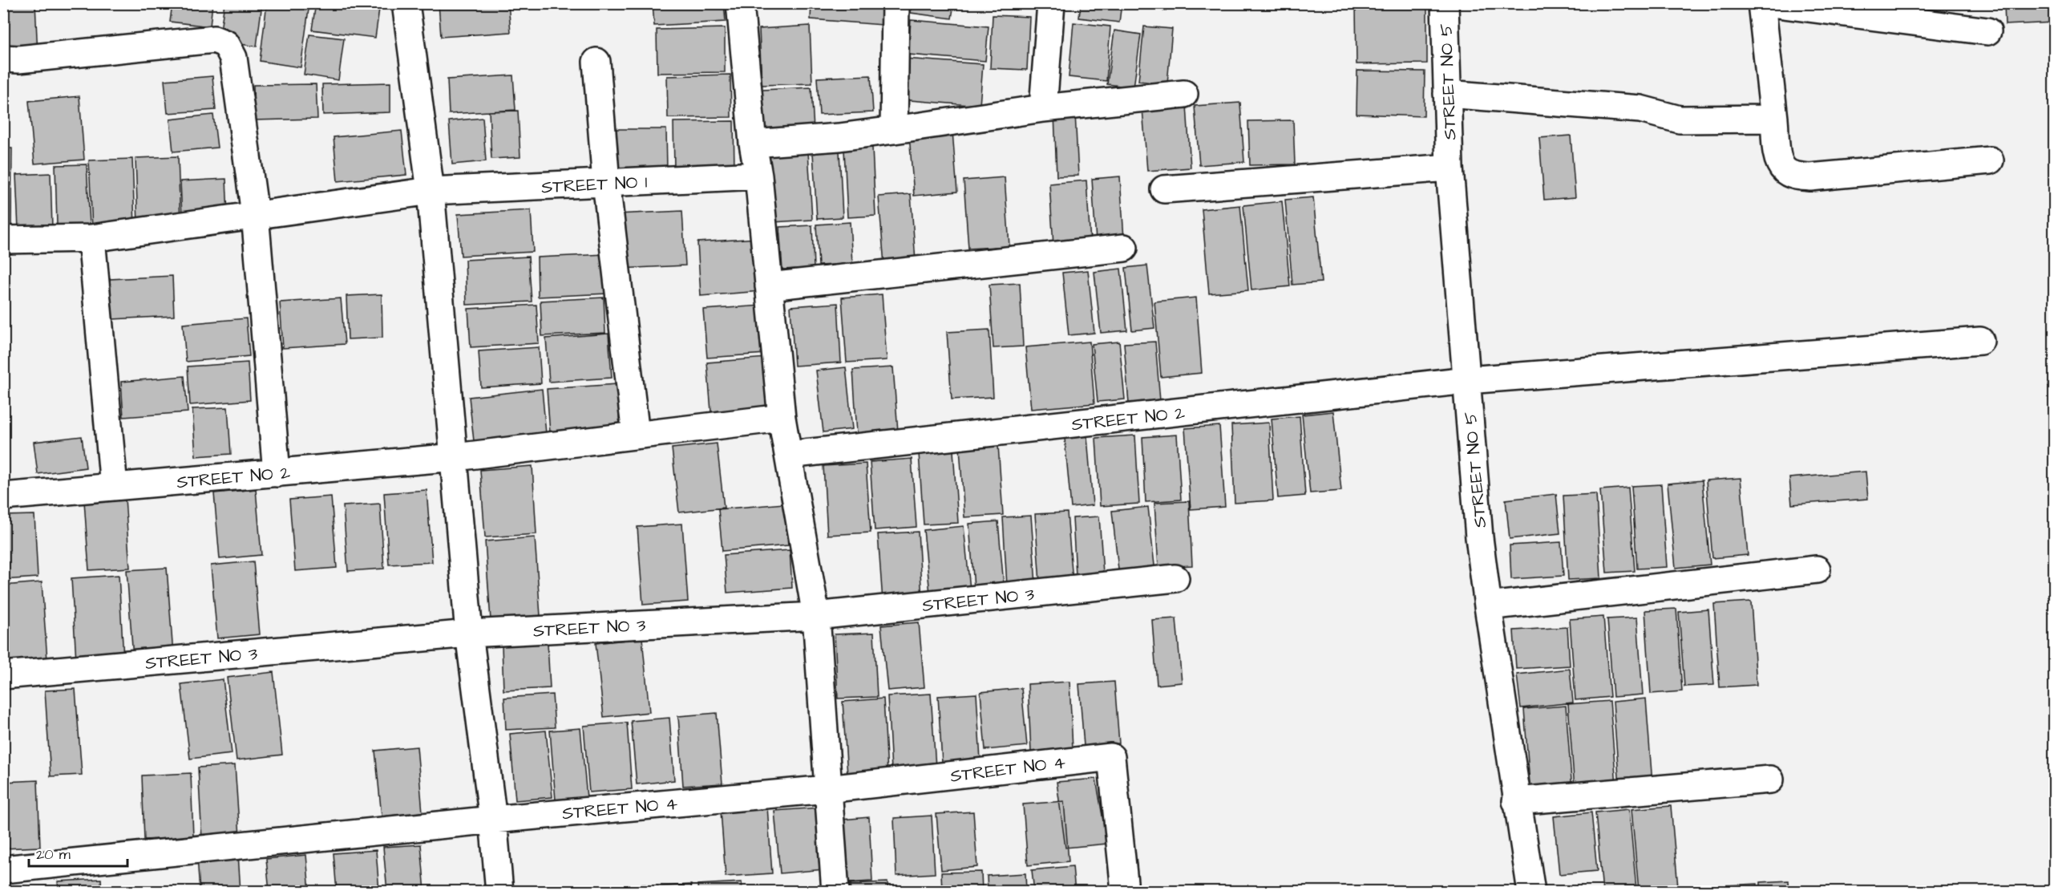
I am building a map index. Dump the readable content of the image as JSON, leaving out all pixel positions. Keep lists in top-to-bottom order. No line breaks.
{"streets":{"street":["STREET NO 5","STREET NO 1","STREET NO 2","STREET NO 3","STREET NO 4"]},"crossings":[["STREET NO 5","STREET NO 2"]],"scale_bar":"20 m"}
